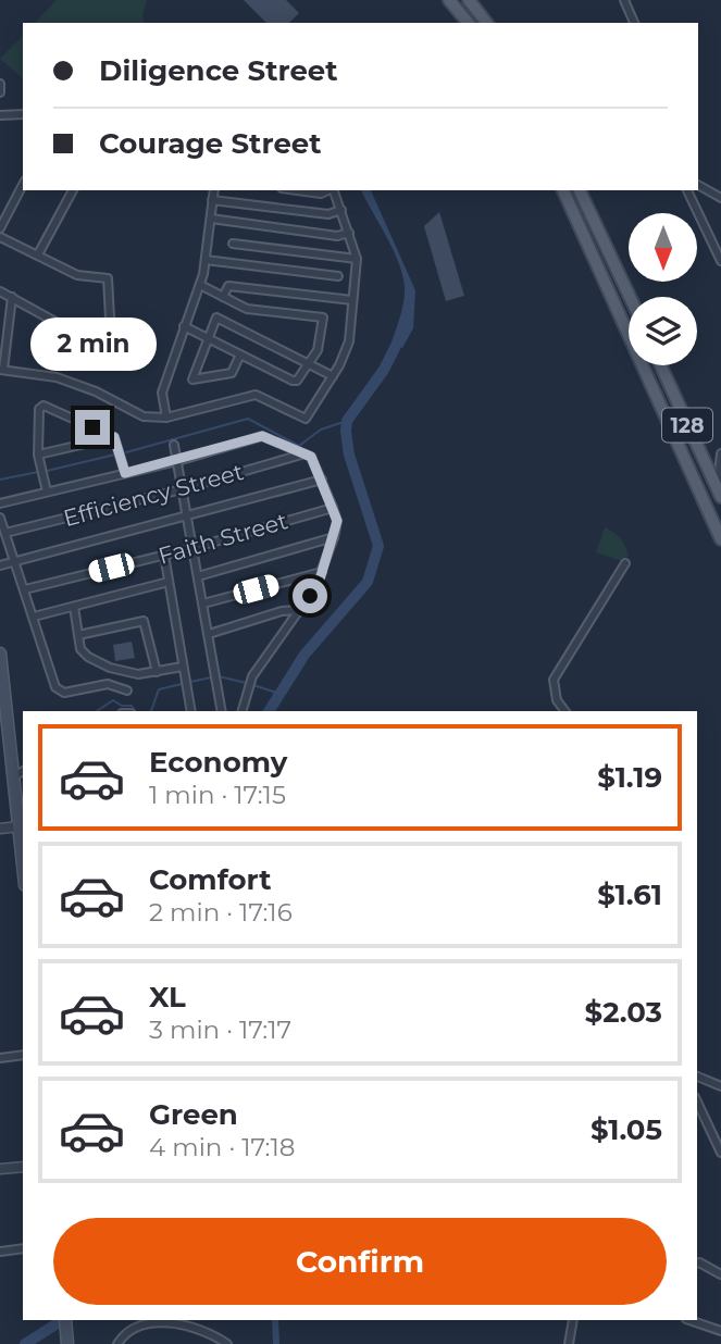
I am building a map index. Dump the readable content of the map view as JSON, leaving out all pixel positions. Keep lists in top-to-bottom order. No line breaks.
{"streets":{"main road":["128"],"street":["Efficiency Street","Faith Street"]},"north":"bottom","page":{"banner":["Diligence Street","Courage Street"],"bubble":"2 min","list":[{"name":"Economy","note":"1 min · 17:15","value":"$1.19"},{"name":"Comfort","note":"2 min · 17:16","value":"$1.61"},{"name":"XL","note":"3 min · 17:17","value":"$2.03"},{"name":"Green","note":"4 min · 17:18","value":"$1.05"}],"buttons":"Confirm"}}
